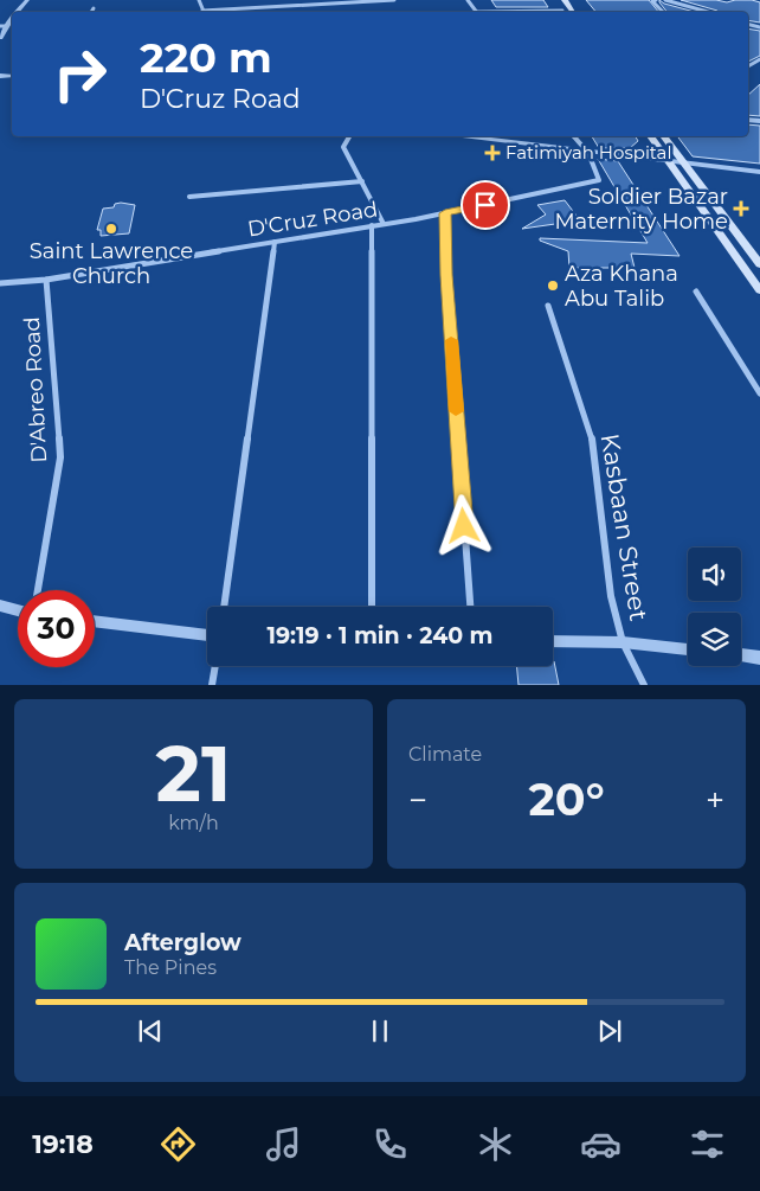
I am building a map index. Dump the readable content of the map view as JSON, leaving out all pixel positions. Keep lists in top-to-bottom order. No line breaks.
{"streets":{"street":["D'Cruz Road","D'Abreo Road","Kasbaan Street"]},"crossings":[["D'Cruz Road","D'Abreo Road"]],"places":{"health":["Fatimiyah Hospital","Soldier Bazar Maternity Home"],"other":["Saint Lawrence Church","Aza Khana Abu Talib"]},"page":{"turn":["220 m","D'Cruz Road"],"limit":"30","trip":"19:19 · 1 min · 240 m","tile":[["21","km/h"],"Climate"],"heat":["−","20°","+"],"song":["Afterglow","The Pines"],"tabs":"19:18"}}
